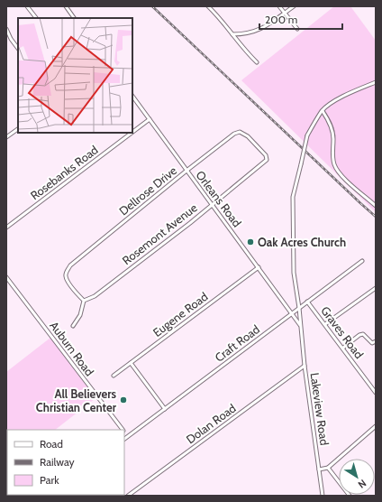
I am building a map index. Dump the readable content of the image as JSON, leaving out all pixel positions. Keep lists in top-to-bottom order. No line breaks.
{"streets":{"street":["Rosebanks Road","Dellrose Drive","Orleans Road","Rosemont Avenue","Eugene Road","Graves Road","Craft Road","Auburn Road","Lakeview Road","Dolan Road"]},"crossings":[["Rosebanks Road","Orleans Road"],["Dellrose Drive","Orleans Road"],["Dellrose Drive","Rosemont Avenue"],["Orleans Road","Rosemont Avenue"],["Orleans Road","Eugene Road"],["Orleans Road","Craft Road"],["Graves Road","Craft Road"],["Craft Road","Auburn Road"],["Craft Road","Lakeview Road"],["Lakeview Road","Dolan Road"]],"places":["Oak Acres Church","All Believers Christian Center"],"legend":["Road","Railway","Park"],"scale_bar":"200 m","north":"bottom right"}
